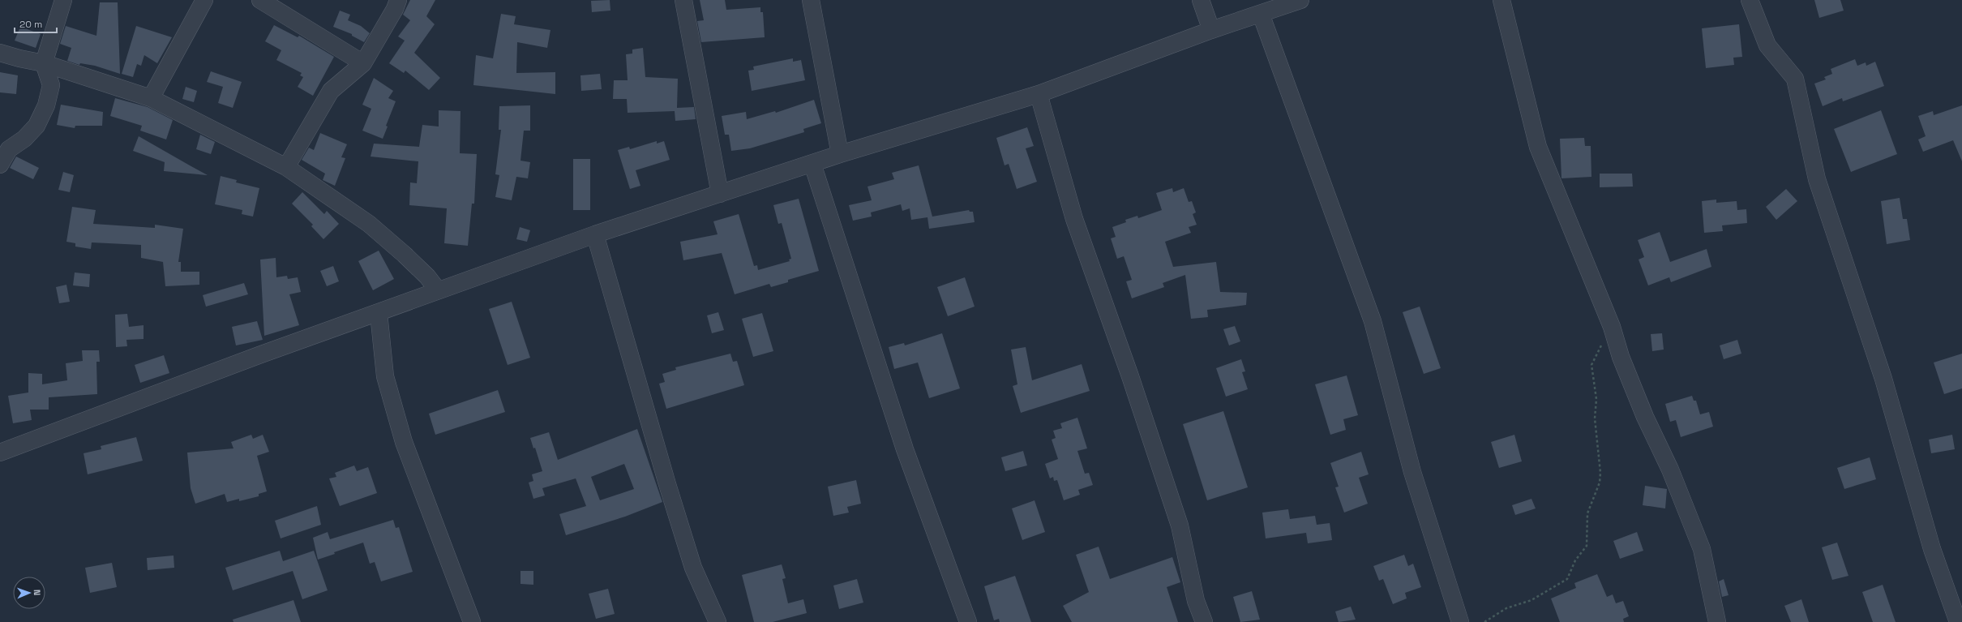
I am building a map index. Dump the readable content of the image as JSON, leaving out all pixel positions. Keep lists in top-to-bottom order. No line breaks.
{"scale_bar":"20 m","north":"right"}
